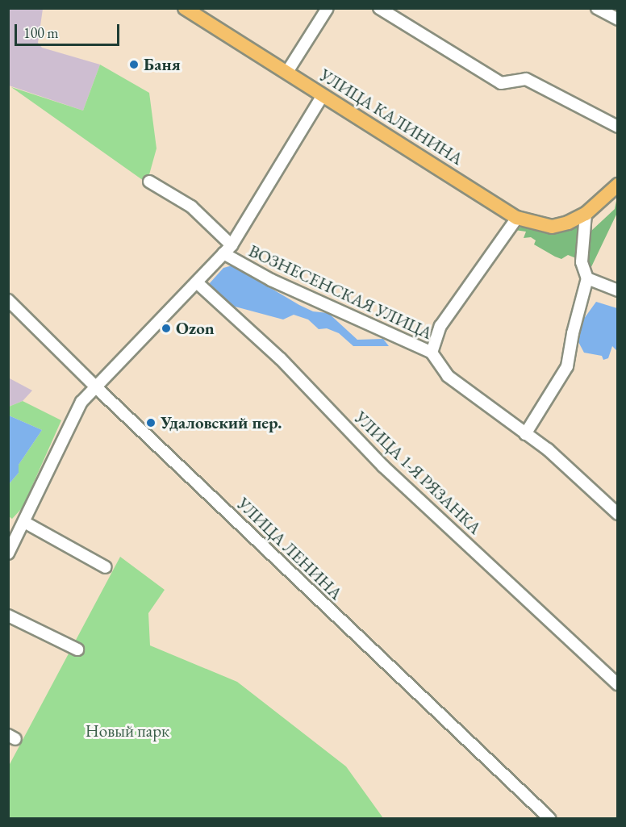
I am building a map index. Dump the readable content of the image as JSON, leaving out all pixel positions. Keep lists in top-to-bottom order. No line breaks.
{"streets":{"main road":["УЛИЦА КАЛИНИНА"],"street":["ВОЗНЕСЕНСКАЯ УЛИЦА","УЛИЦА 1-Я РЯЗАНКА","УЛИЦА ЛЕНИНА"]},"parks":["Новый парк"],"places":["Баня","Ozon","Удаловский пер."],"scale_bar":"100 m"}
